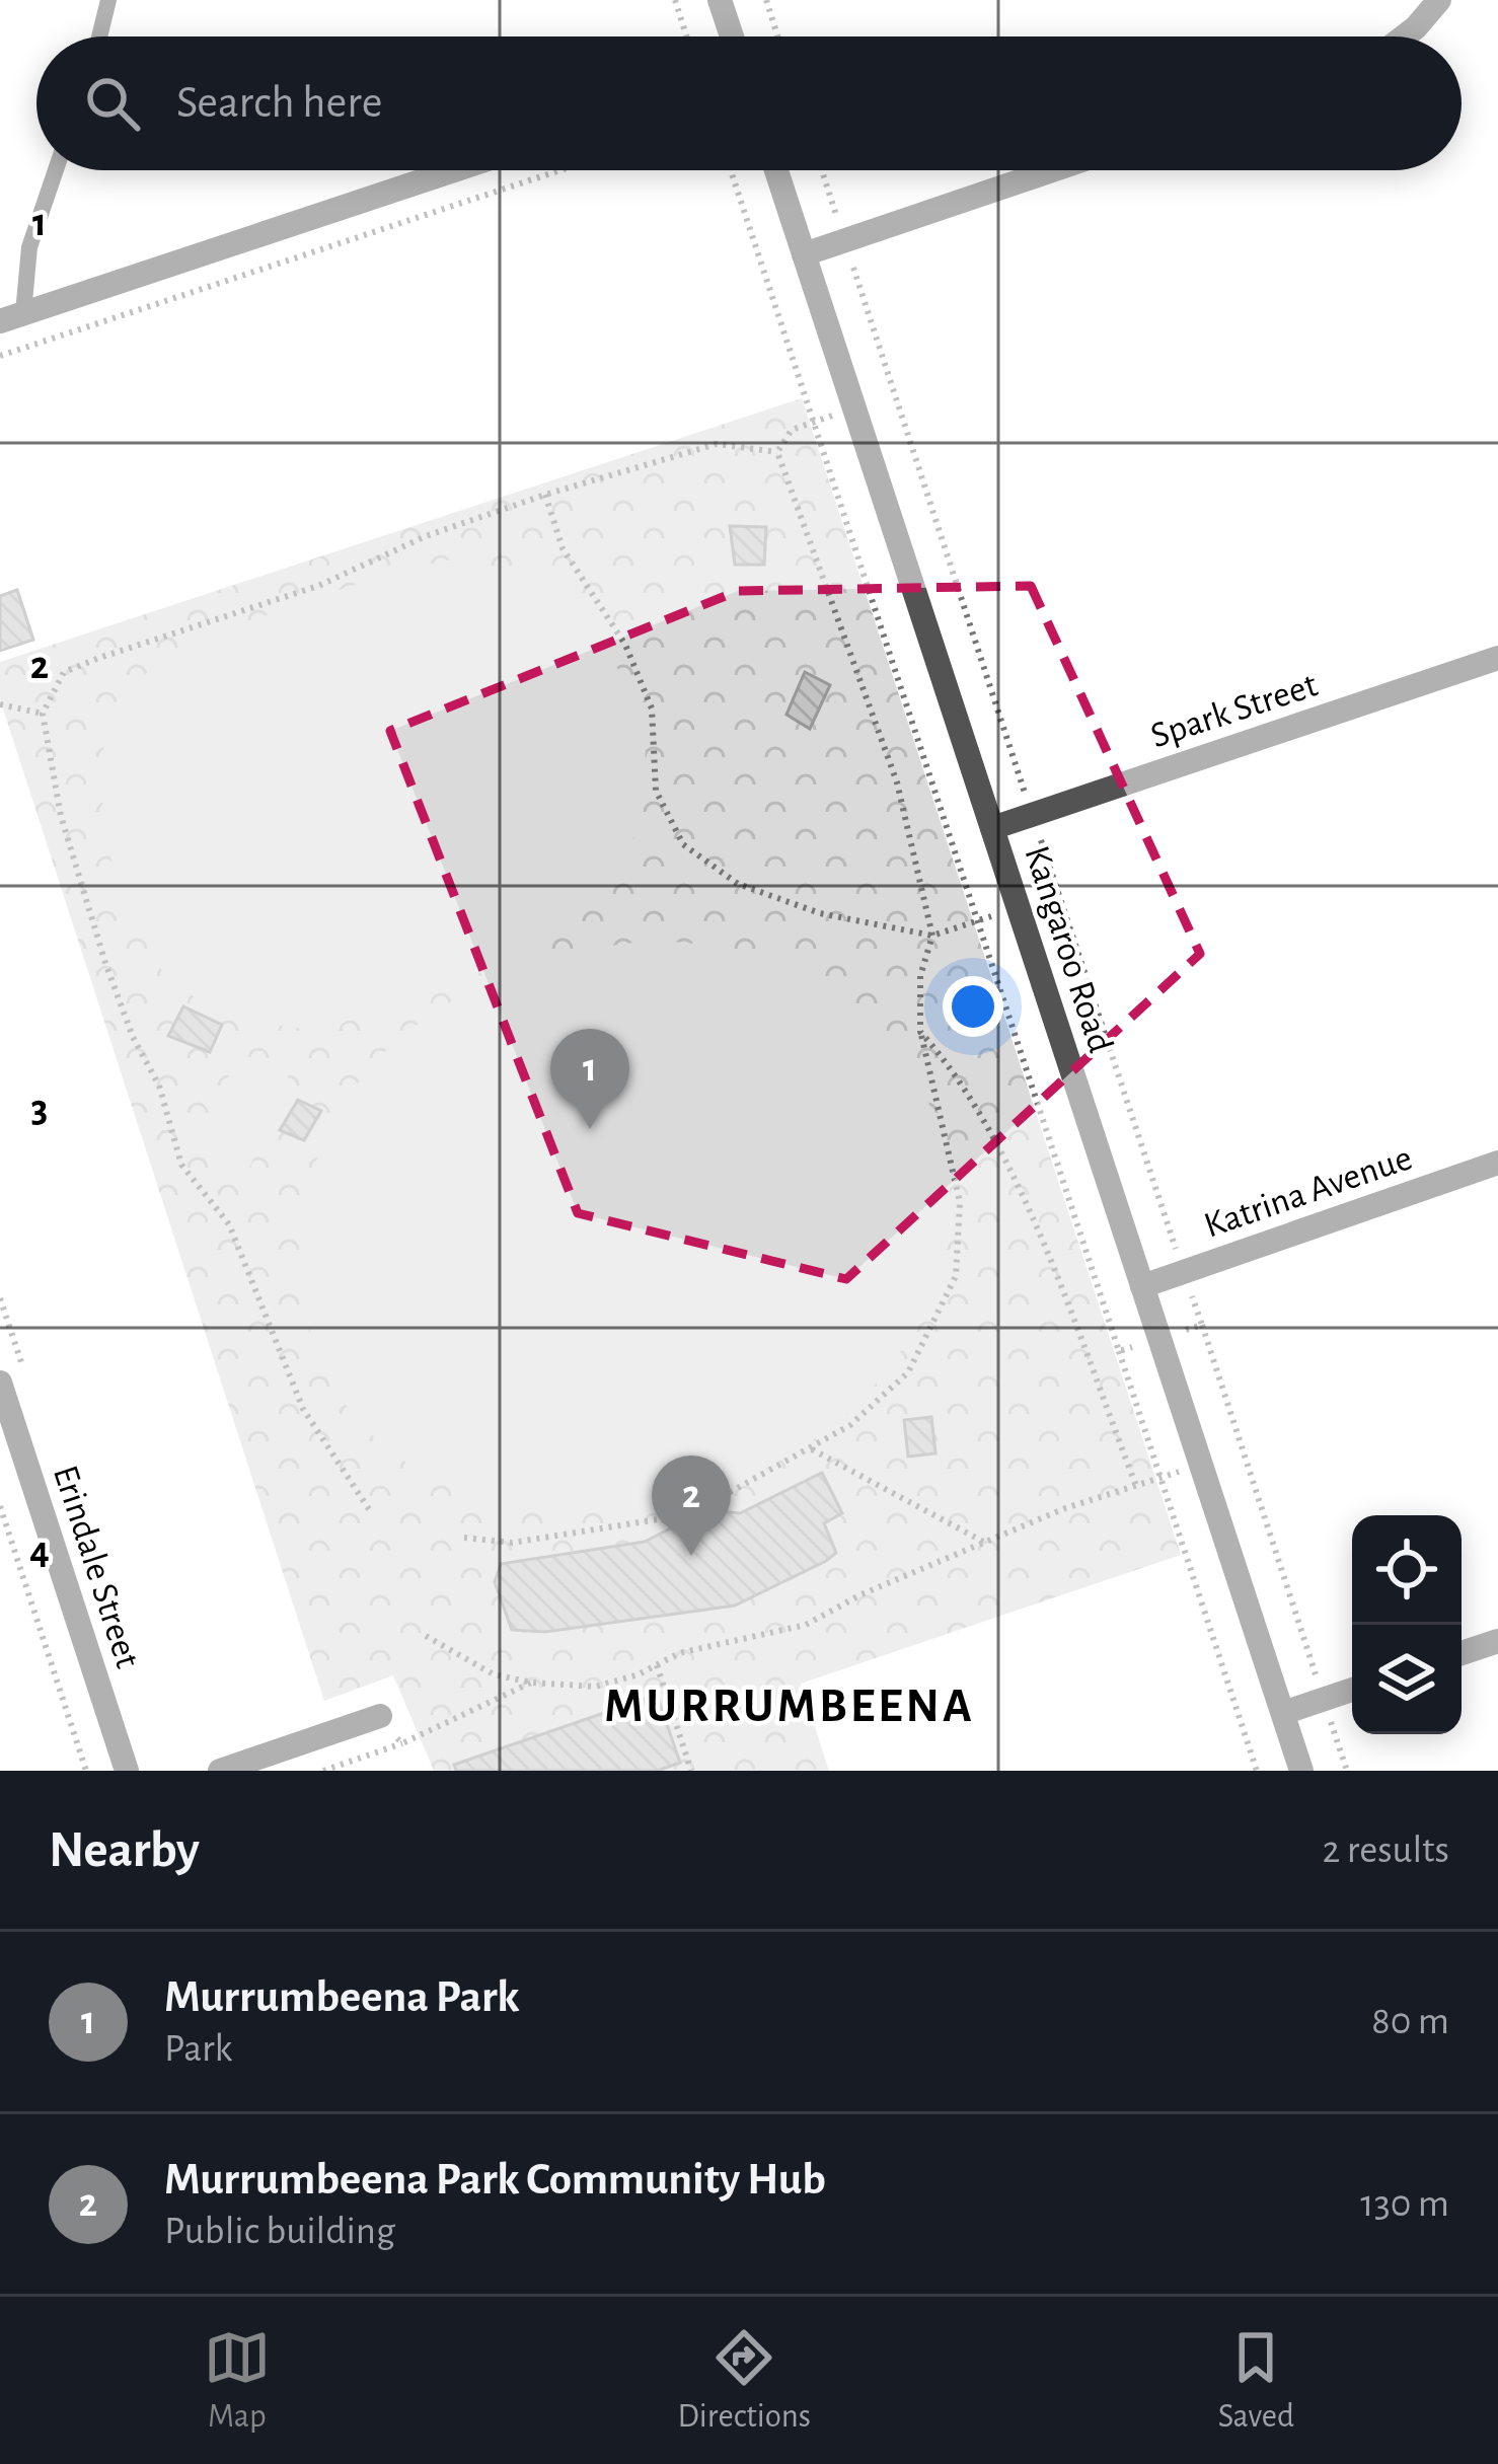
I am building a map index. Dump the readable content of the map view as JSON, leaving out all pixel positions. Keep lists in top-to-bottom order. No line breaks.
{"streets":{"street":["Spark Street","Kangaroo Road","Katrina Avenue","Erindale Street"]},"crossings":[["Spark Street","Kangaroo Road"],["Kangaroo Road","Katrina Avenue"]],"districts":["MURRUMBEENA"],"page":{"search":"Search here","pins":["1","2"],"heading":["Nearby","2 results"],"list":[{"mark":"1","name":"Murrumbeena Park","note":"Park","value":"80 m"},{"mark":"2","name":"Murrumbeena Park Community Hub","note":"Public building","value":"130 m"}],"nav":["Map","Directions","Saved"]},"grid":{"rows":["1","2","3","4"]}}
